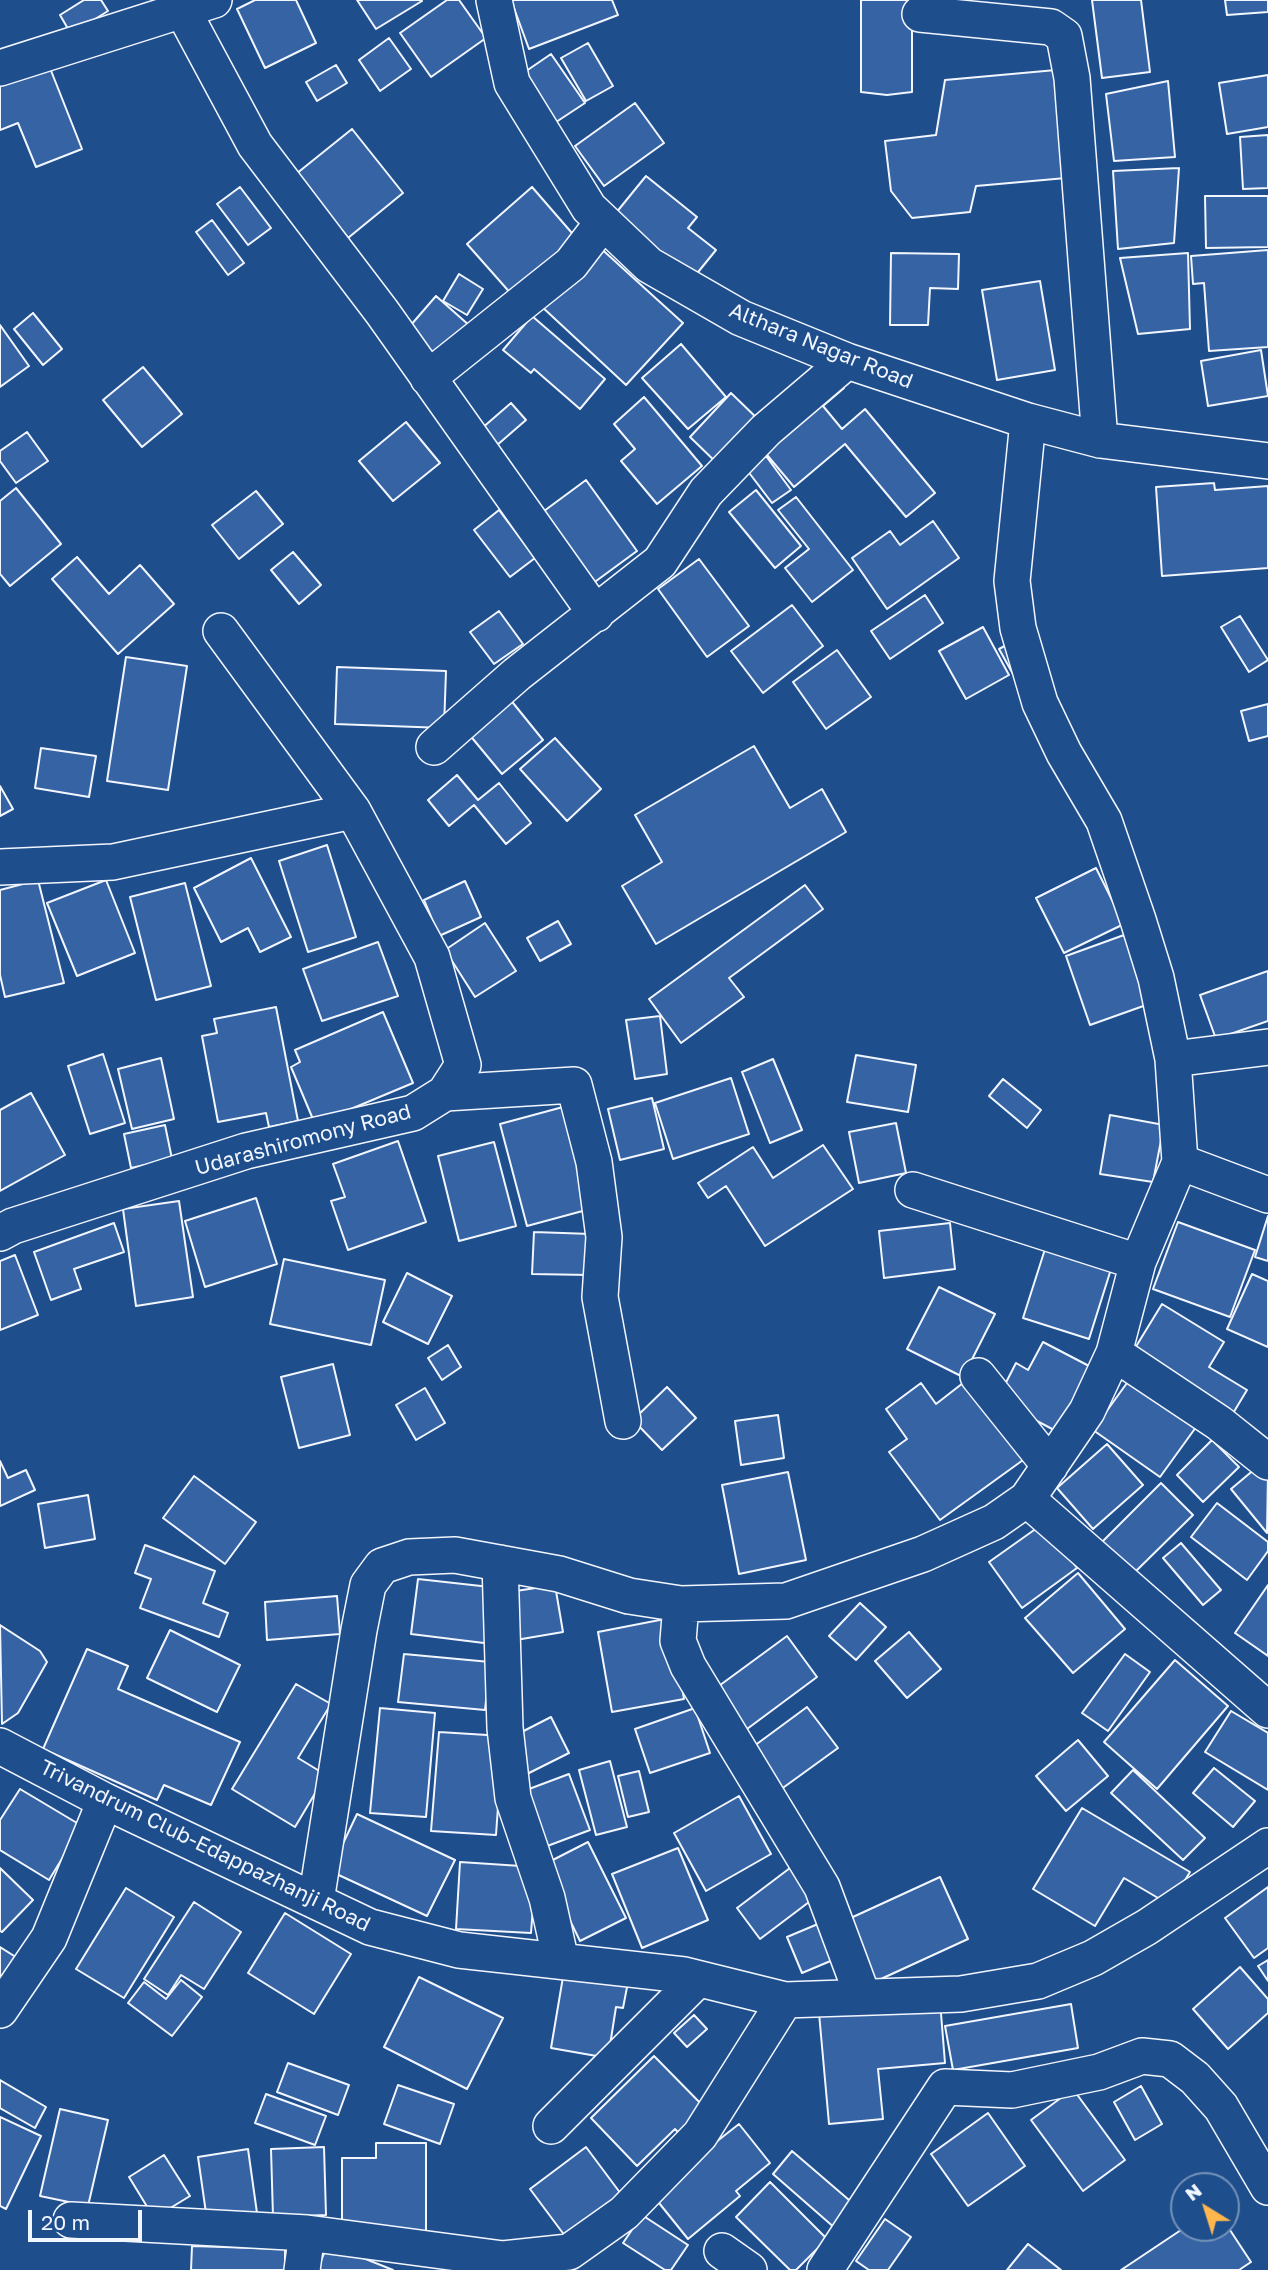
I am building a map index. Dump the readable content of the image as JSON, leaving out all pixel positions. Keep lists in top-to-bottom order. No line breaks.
{"streets":{"street":["Althara Nagar Road","Udarashiromony Road","Trivandrum Club-Edappazhanji Road"]},"scale_bar":"20 m","north":"top left"}
